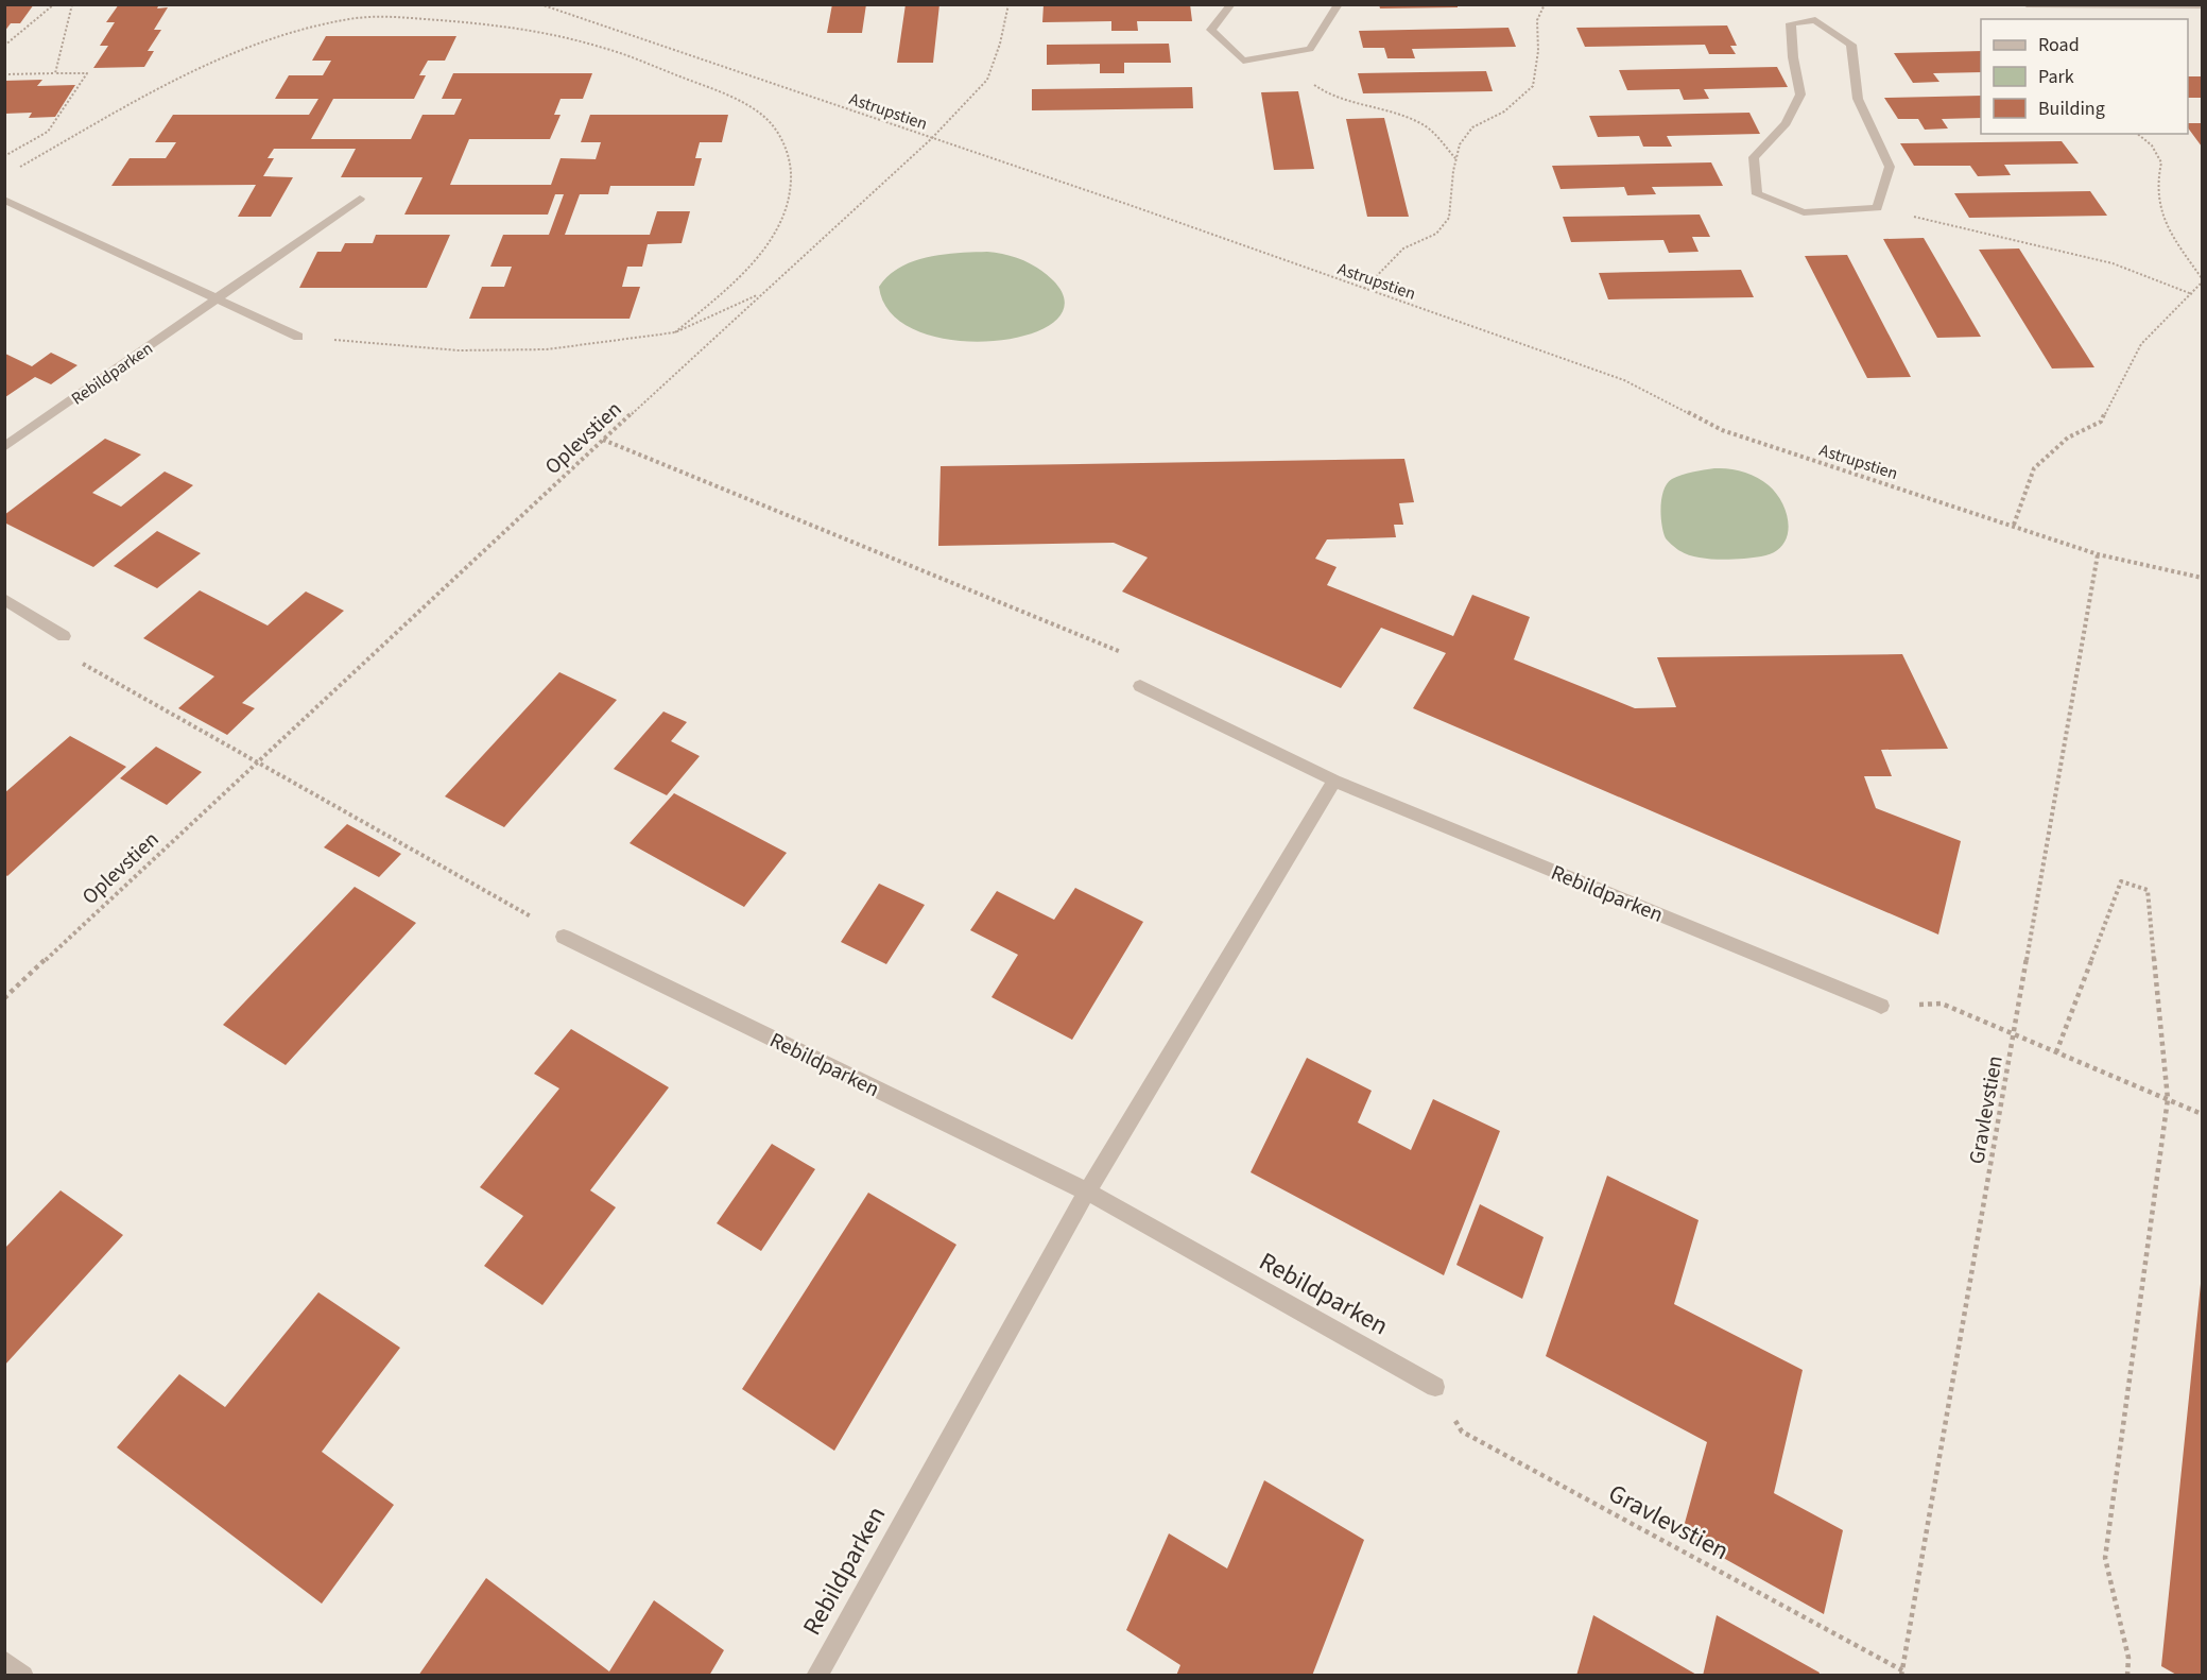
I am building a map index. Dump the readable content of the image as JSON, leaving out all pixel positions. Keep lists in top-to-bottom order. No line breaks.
{"streets":{"street":["Rebildparken"],"path":["Astrupstien","Oplevstien","Gravlevstien"]},"crossings":[["Astrupstien","Oplevstien"],["Astrupstien","Gravlevstien"],["Rebildparken","Gravlevstien"]],"legend":["Road","Park","Building"]}
